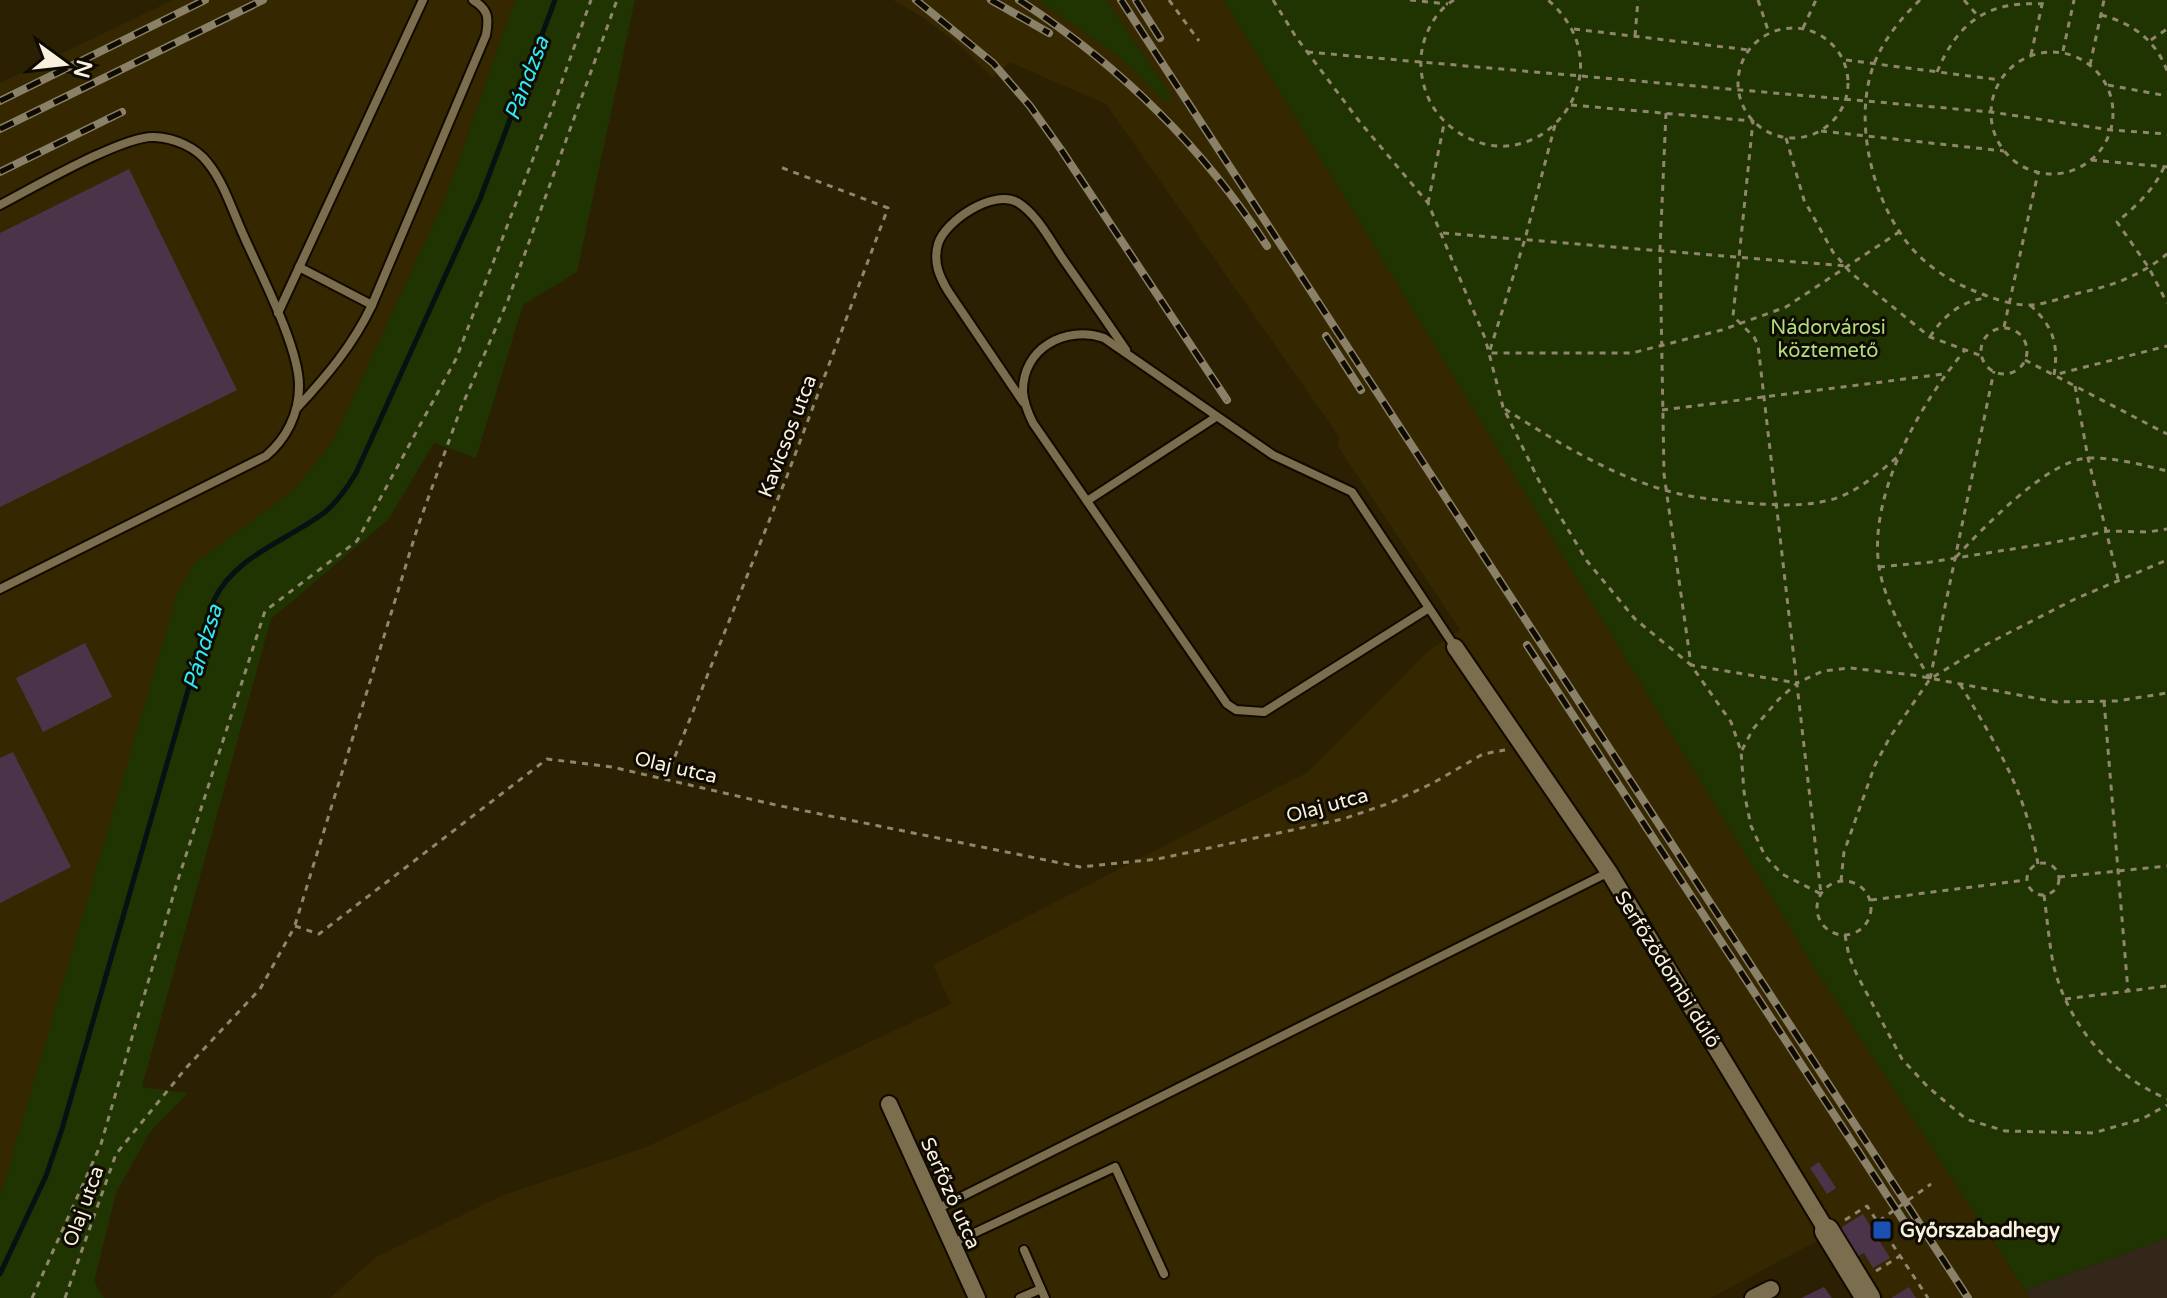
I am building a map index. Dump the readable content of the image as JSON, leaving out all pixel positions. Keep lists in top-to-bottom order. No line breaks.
{"streets":{"street":["Serfőződombi dűlő","Serfőző utca"],"path":["Kavicsos utca","Olaj utca"]},"crossings":[["Kavicsos utca","Olaj utca"],["Olaj utca","Serfőződombi dűlő"]],"water":["Pándzsa"],"parks":["Nádorvárosi köztemető"],"places":{"transit":["Győrszabadhegy"]},"north":"right"}
